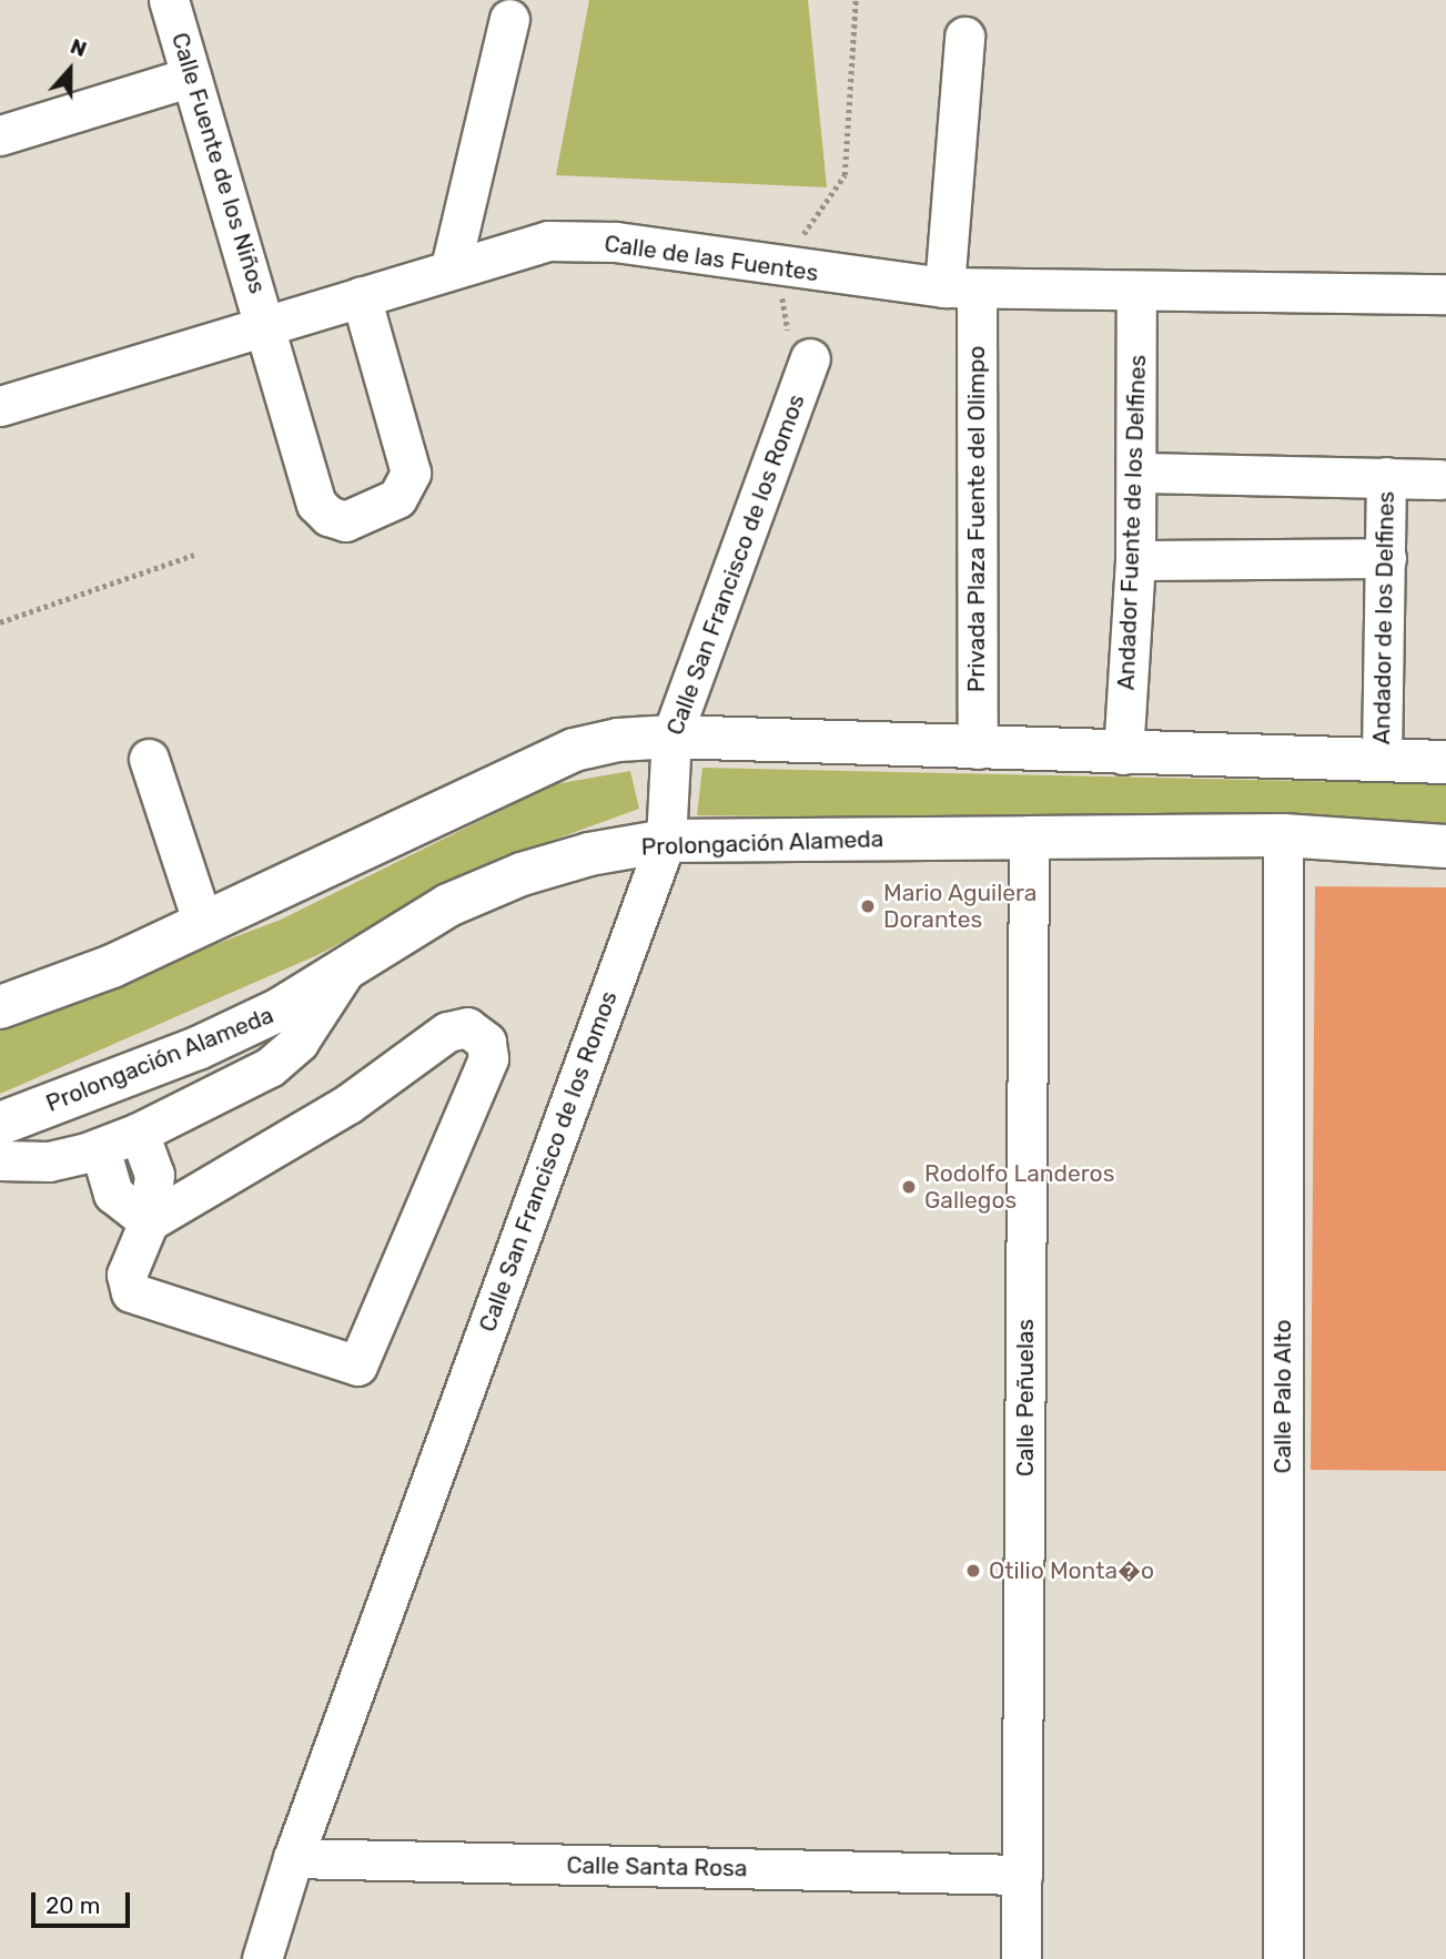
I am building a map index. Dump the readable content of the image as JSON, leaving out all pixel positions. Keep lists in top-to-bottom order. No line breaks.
{"streets":{"main road":["Prolongación Alameda"],"street":["Calle Fuente de los Niños","Calle de las Fuentes","Privada Plaza Fuente del Olimpo","Andador Fuente de los Delfines","Calle San Francisco de los Romos","Andador de los Delfines","Calle Palo Alto","Calle Peñuelas","Calle Santa Rosa"]},"crossings":[["Calle Fuente de los Niños","Calle de las Fuentes"],["Calle de las Fuentes","Privada Plaza Fuente del Olimpo"],["Calle de las Fuentes","Andador Fuente de los Delfines"],["Calle San Francisco de los Romos","Prolongación Alameda"],["Calle San Francisco de los Romos","Calle Santa Rosa"],["Prolongación Alameda","Calle Palo Alto"],["Prolongación Alameda","Calle Peñuelas"],["Calle Peñuelas","Calle Santa Rosa"]],"places":["Mario Aguilera Dorantes","Rodolfo Landeros Gallegos","Otilio Monta�o"],"scale_bar":"20 m","north":"top"}
